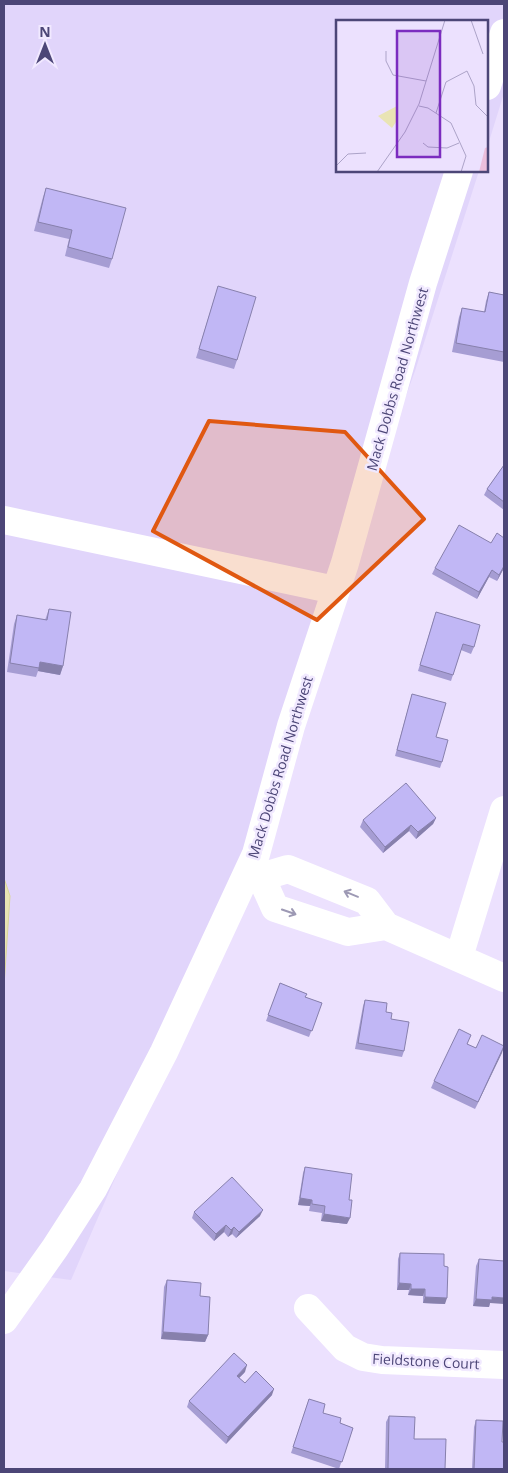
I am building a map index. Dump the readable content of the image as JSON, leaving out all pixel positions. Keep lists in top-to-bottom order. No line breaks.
{"streets":{"street":["Mack Dobbs Road Northwest","Fieldstone Court"]},"north":"top"}
